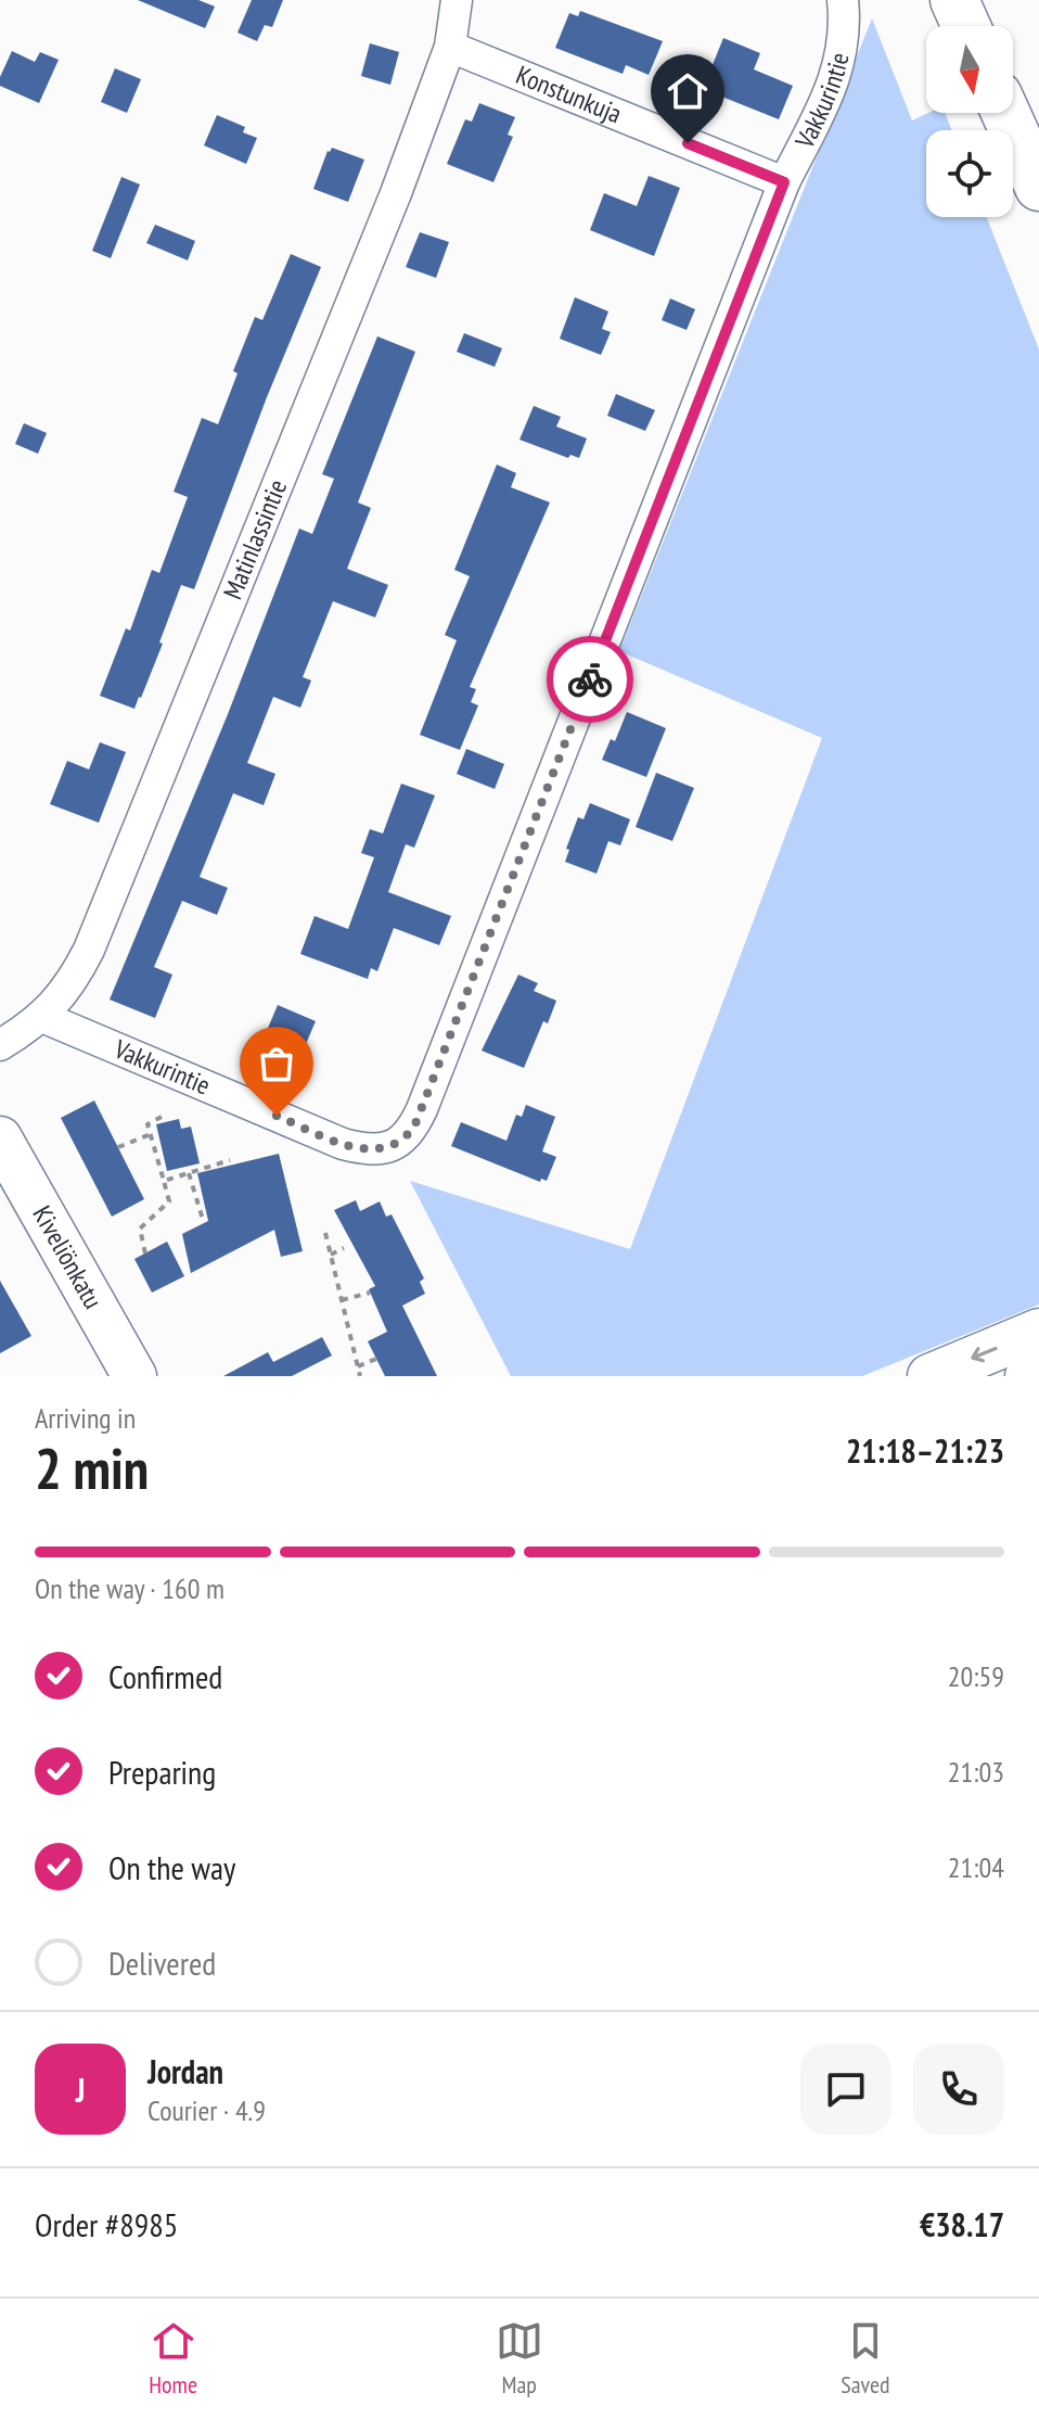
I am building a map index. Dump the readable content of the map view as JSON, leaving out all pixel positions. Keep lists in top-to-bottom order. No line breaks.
{"streets":{"main road":["Kiveliönkatu"],"street":["Konstunkuja","Vakkurintie","Matinlassintie"]},"crossings":[["Konstunkuja","Vakkurintie"],["Konstunkuja","Matinlassintie"],["Vakkurintie","Matinlassintie"]],"north":"bottom","page":{"heading":["2 min","Arriving in","21:18–21:23"],"panel":["Jordan","Courier · 4.9","Order #8985","€38.17"],"bar":"On the way · 160 m","list":[["Confirmed","20:59"],["Preparing","21:03"],["On the way","21:04"],"Delivered"],"round":"J","tabs":["Home","Map","Saved"]}}
